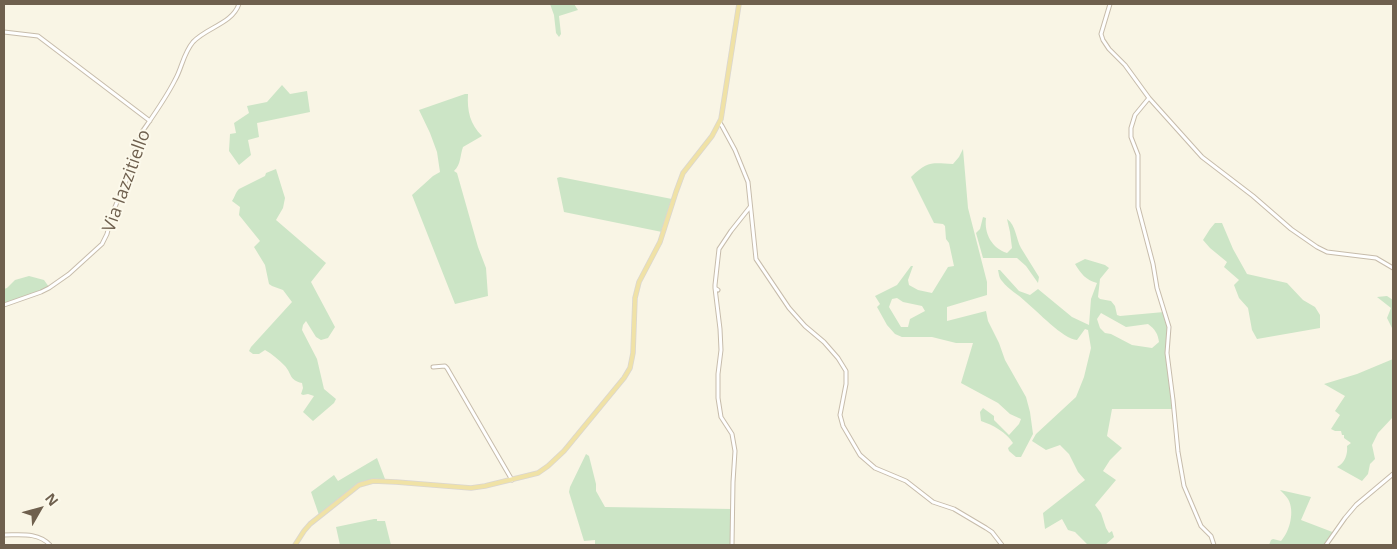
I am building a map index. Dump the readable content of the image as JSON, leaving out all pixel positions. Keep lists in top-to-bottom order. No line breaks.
{"streets":{"street":["Via Iazzitiello"]},"north":"top right"}
